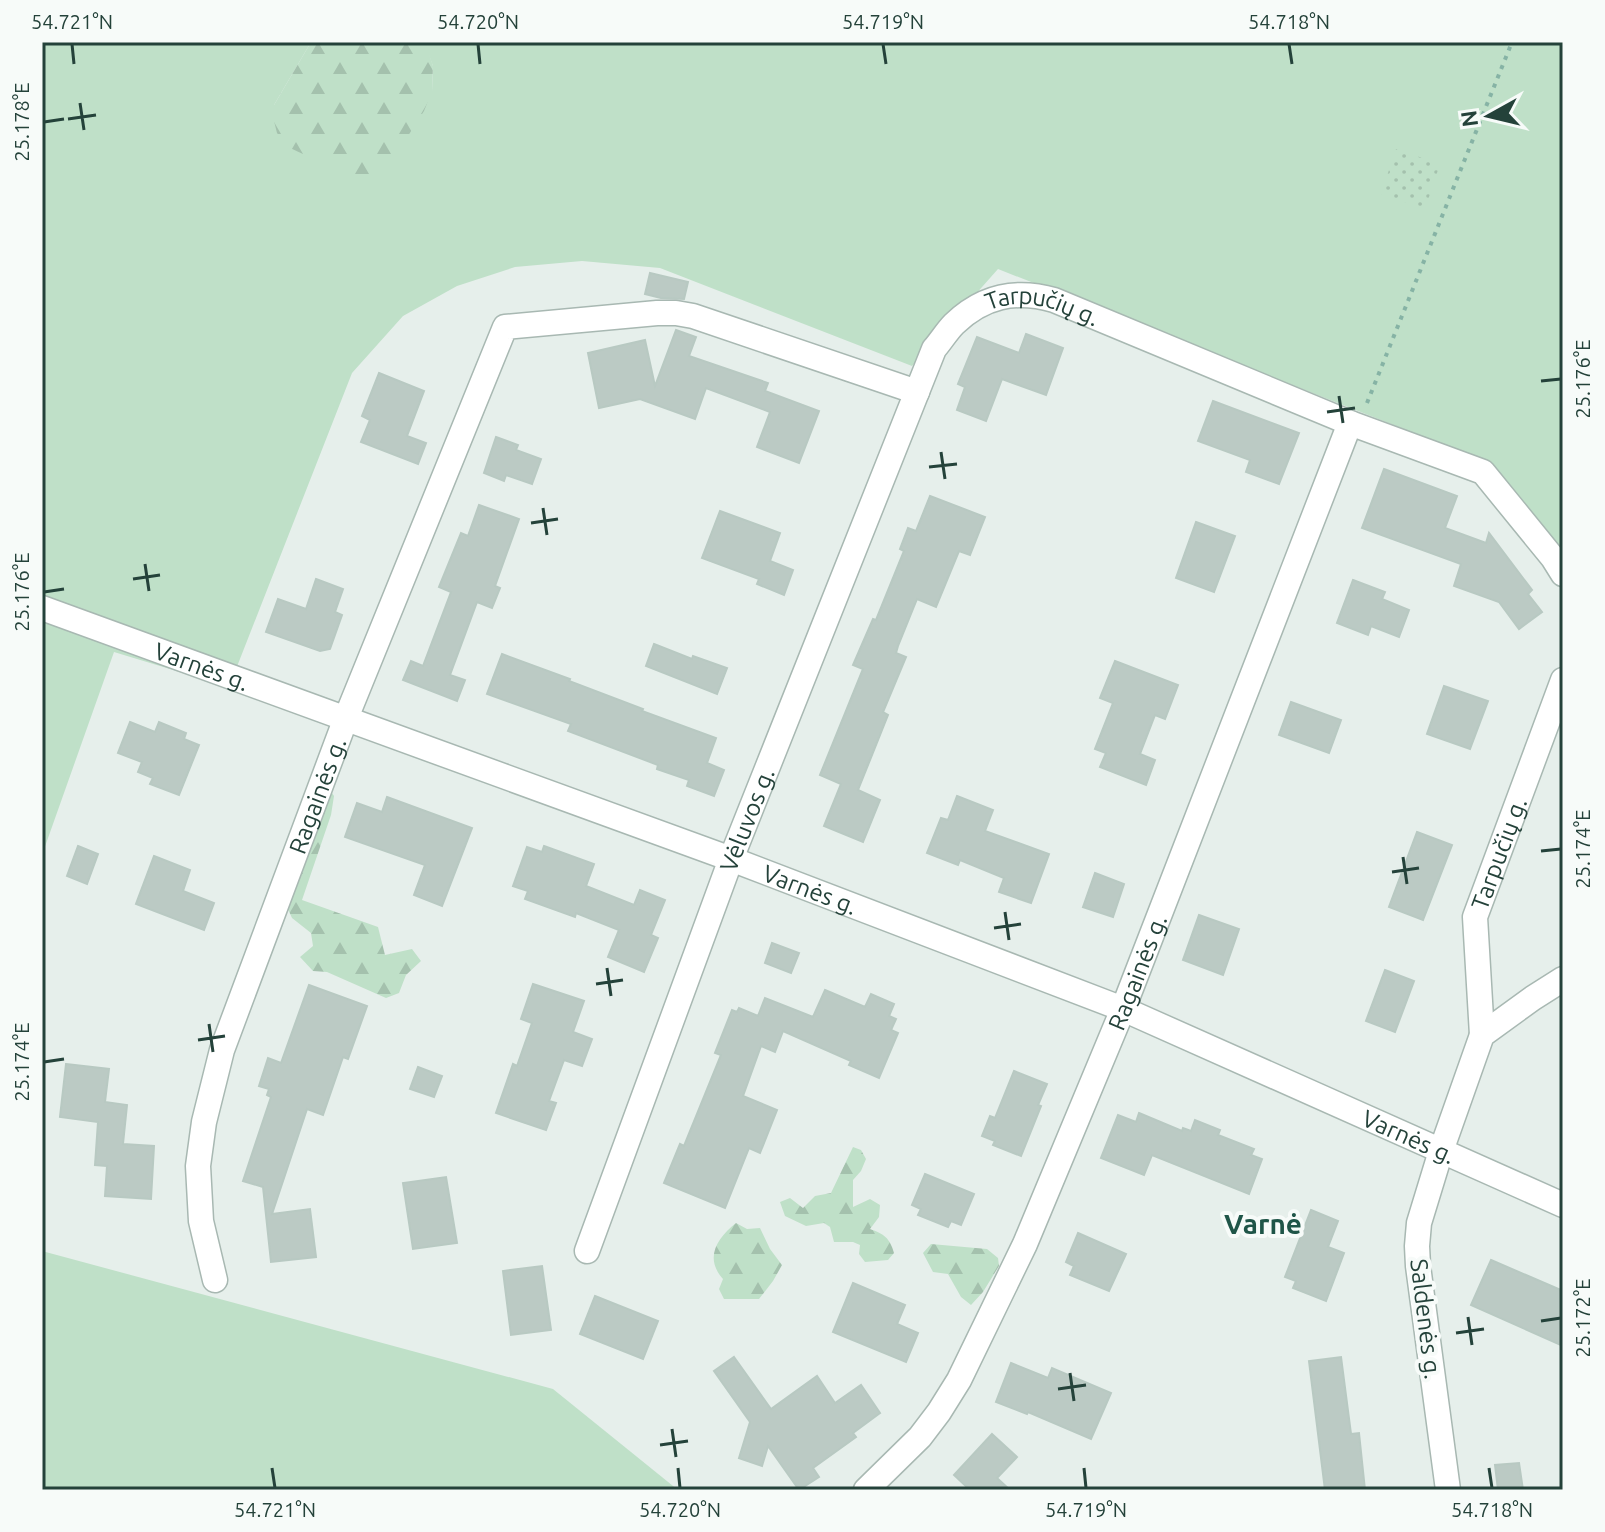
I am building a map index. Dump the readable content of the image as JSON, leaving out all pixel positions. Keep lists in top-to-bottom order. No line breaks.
{"streets":{"street":["Tarpučių g.","Varnės g.","Ragainės g.","Vėluvos g.","Saldenės g."]},"crossings":[["Tarpučių g.","Ragainės g."],["Tarpučių g.","Vėluvos g."],["Tarpučių g.","Saldenės g."],["Varnės g.","Ragainės g."],["Varnės g.","Vėluvos g."],["Varnės g.","Saldenės g."],["Ragainės g.","Vėluvos g."]],"districts":["Varnė"],"north":"left","coordinates":["54.721°N","54.720°N","54.719°N","54.718°N","25.178°E","25.176°E","25.174°E","25.172°E"]}
